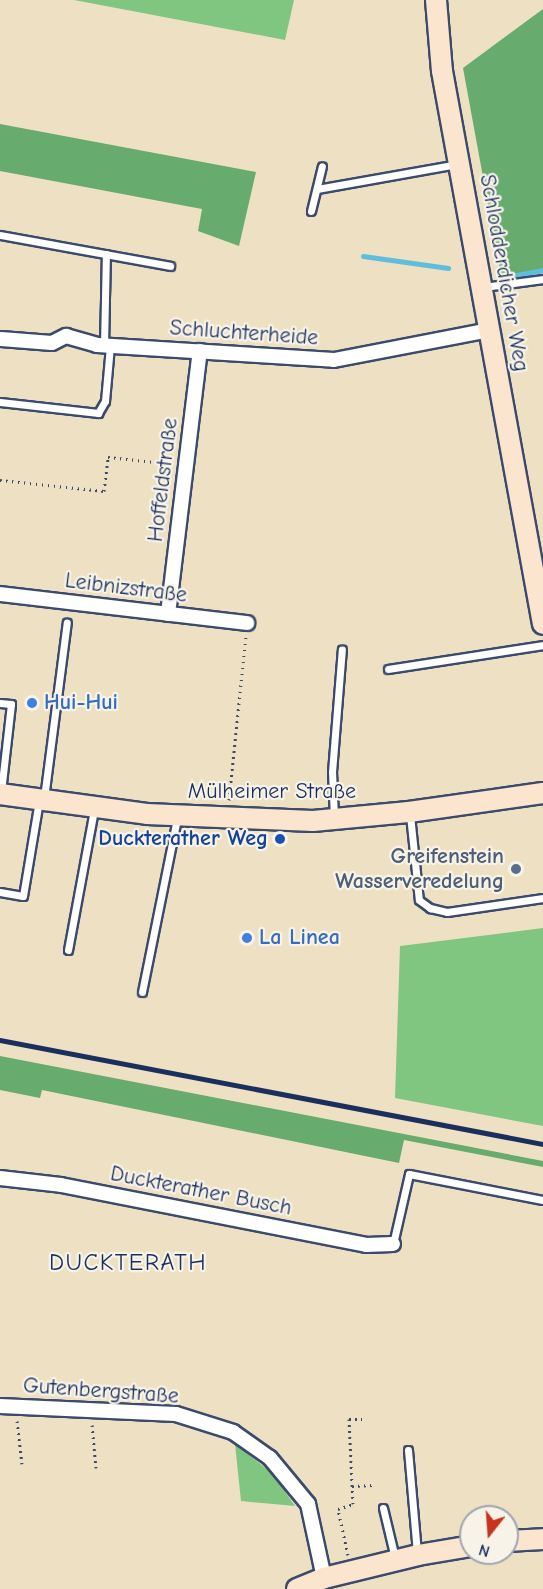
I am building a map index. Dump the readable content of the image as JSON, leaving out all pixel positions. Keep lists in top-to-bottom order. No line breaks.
{"streets":{"street":["Schlodderdicher Weg","Schluchterheide","Hoffeldstraße","Leibnizstraße","Mülheimer Straße","Duckterather Busch","Gutenbergstraße"]},"crossings":[["Schlodderdicher Weg","Schluchterheide"],["Schluchterheide","Hoffeldstraße"],["Hoffeldstraße","Leibnizstraße"]],"districts":["DUCKTERATH"],"places":["Hui-Hui","Duckterather Weg","Greifenstein Wasserveredelung","La Linea"],"north":"bottom"}
